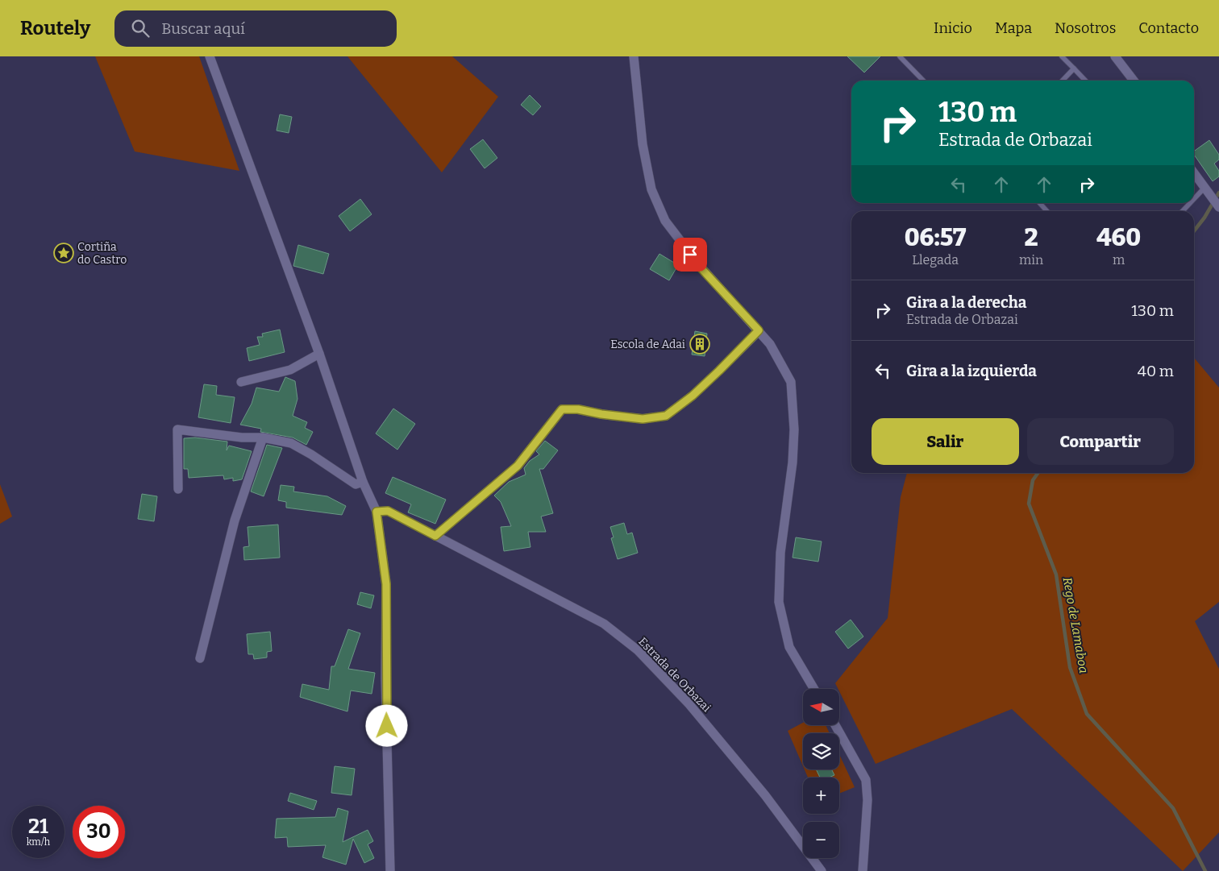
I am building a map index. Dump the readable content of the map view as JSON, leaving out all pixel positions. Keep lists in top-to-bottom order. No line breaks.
{"streets":{"street":["Estrada de Orbazai"]},"water":["Rego de Lamaboa"],"places":{"place":["Cortiña do Castro"],"building":["Escola de Adai"]},"north":"left","page":{"header":"Routely","search":"Buscar aquí","nav":["Inicio","Mapa","Nosotros","Contacto"],"turn":["130 m","Estrada de Orbazai"],"eta":["06:57","Llegada","2","min","460","m"],"list":[{"name":"Gira a la derecha","note":"Estrada de Orbazai","value":"130 m"},{"name":"Gira a la izquierda","value":"40 m"}],"buttons":["Salir","Compartir"],"map_buttons":["+","−"],"speed":"21 km/h","limit":"30"}}
